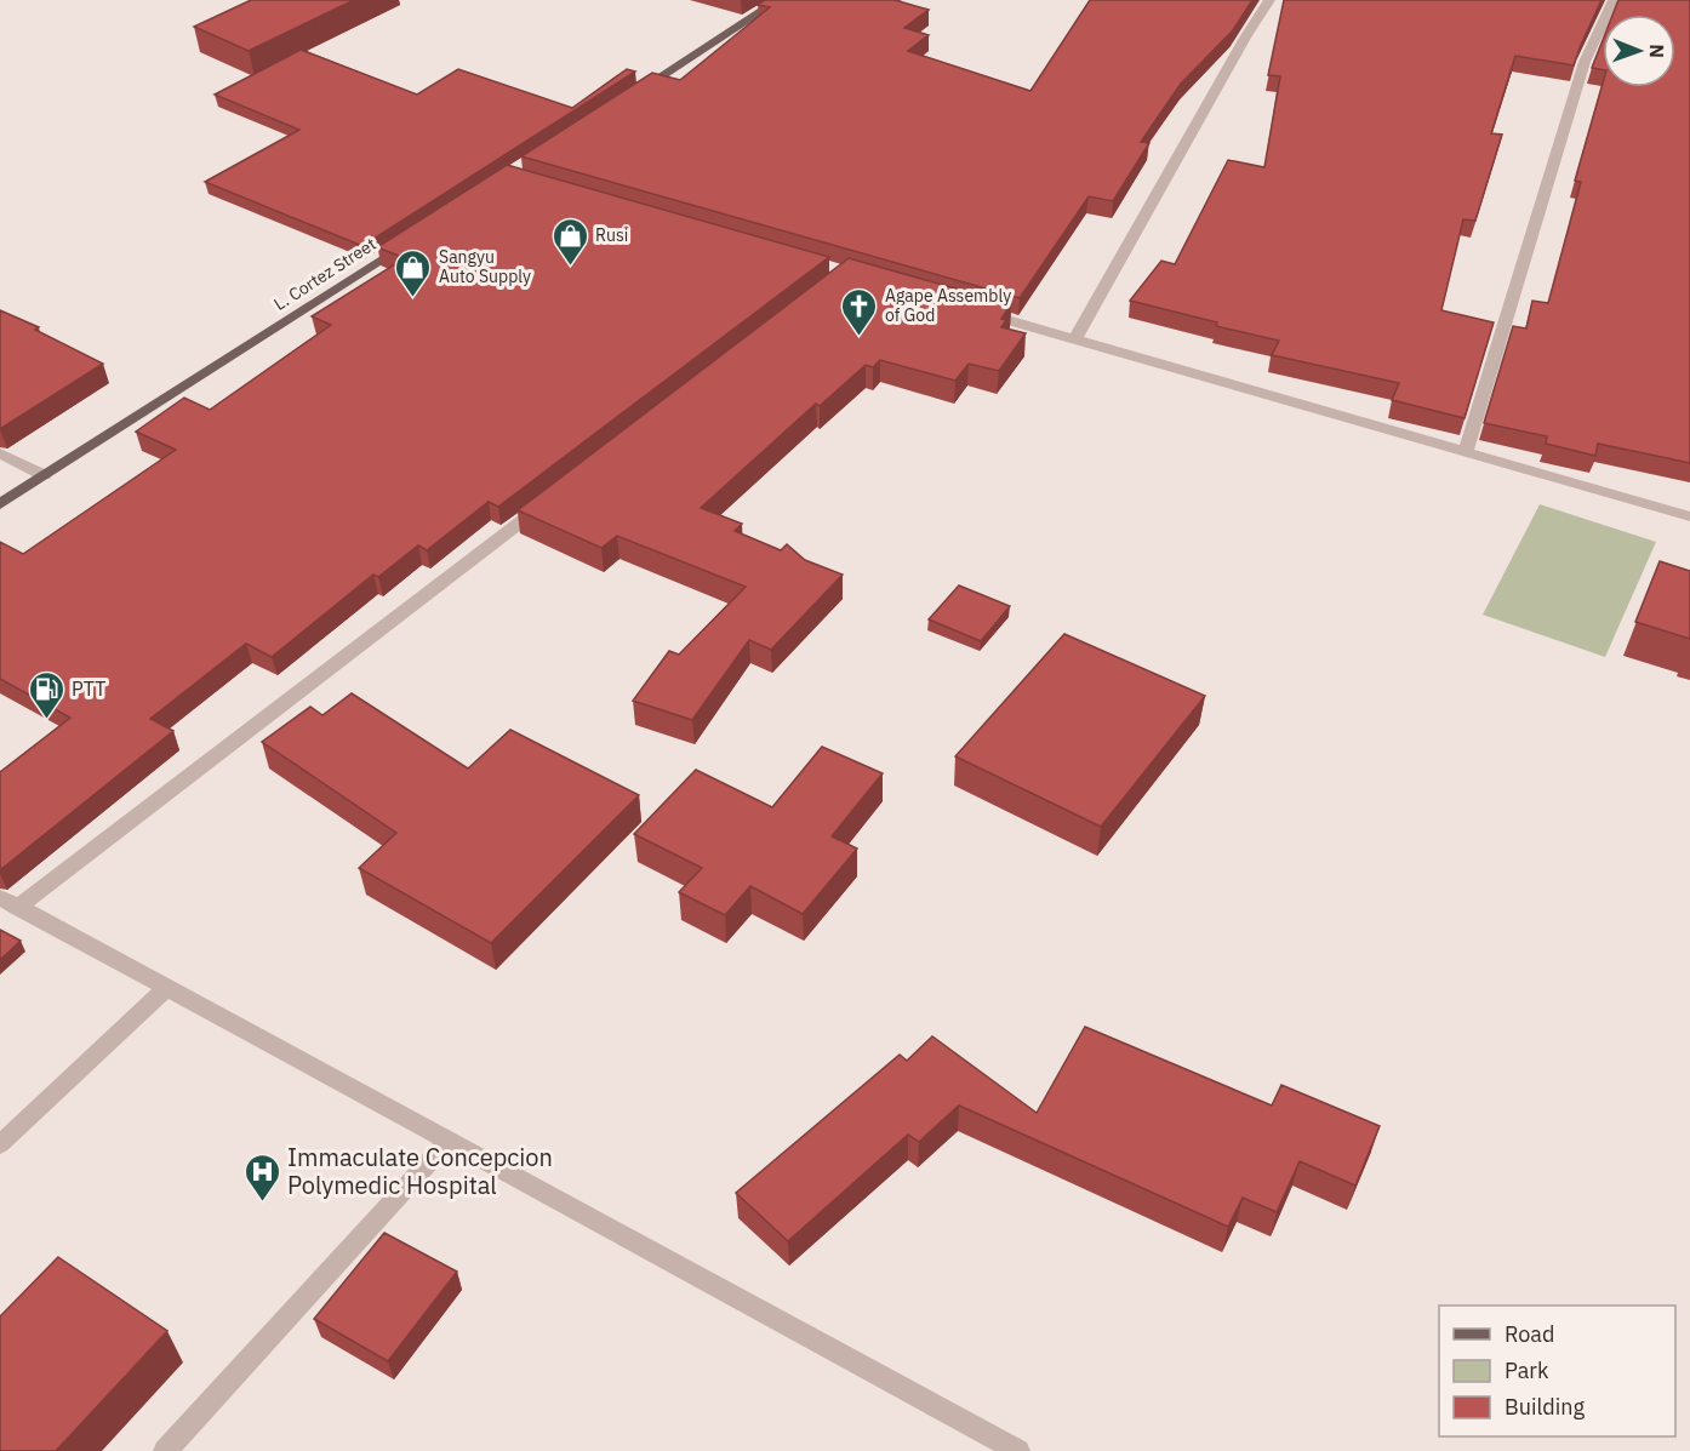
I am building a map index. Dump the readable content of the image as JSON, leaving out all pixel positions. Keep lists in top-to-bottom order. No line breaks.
{"streets":{"main road":["L. Cortez Street"]},"places":{"shop":["Rusi","Sangyu Auto Supply"],"church":["Agape Assembly of God"],"fuel station":["PTT"],"hospital":["Immaculate Concepcion Polymedic Hospital"]},"legend":["Road","Park","Building"],"north":"right"}
